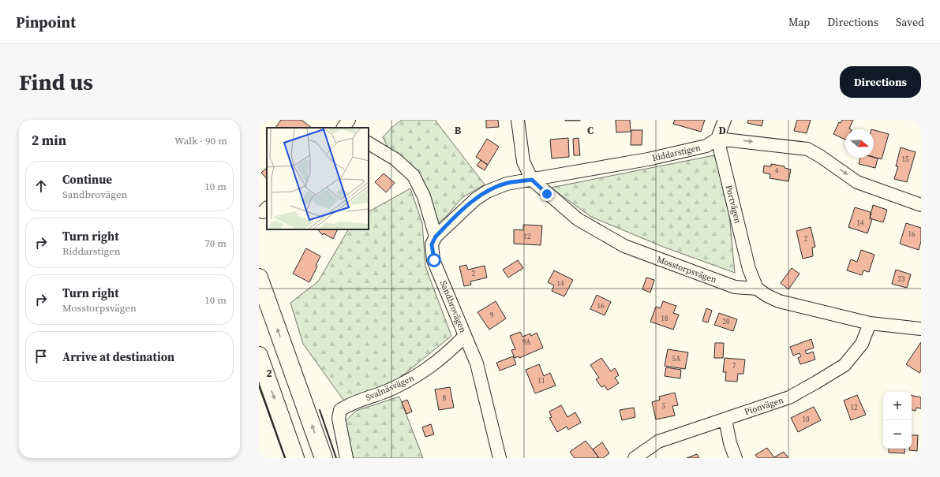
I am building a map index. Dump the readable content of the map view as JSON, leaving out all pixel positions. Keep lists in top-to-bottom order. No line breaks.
{"streets":{"street":["Riddarstigen","Portvägen","Mosstorpsvägen","Sandbrovägen","Svalnäsvägen","Pionvägen"]},"crossings":[["Riddarstigen","Portvägen"],["Riddarstigen","Mosstorpsvägen"],["Riddarstigen","Sandbrovägen"],["Portvägen","Mosstorpsvägen"],["Sandbrovägen","Svalnäsvägen"]],"house_numbers":["15","4","14","16","12","2","2","23","14","16","9","18","20","9A","5A","7","11","8","5","12","10"],"north":"right","page":{"header":"Pinpoint","nav":["Map","Directions","Saved"],"buttons":"Directions","title":"Find us","heading":["2 min","Walk · 90 m"],"list":[["Continue","Sandbrovägen","10 m"],["Turn right","Riddarstigen","70 m"],["Turn right","Mosstorpsvägen","10 m"],"Arrive at destination"],"map_buttons":["+","−"]},"grid":{"columns":["B","C","D"],"rows":["2"]}}
